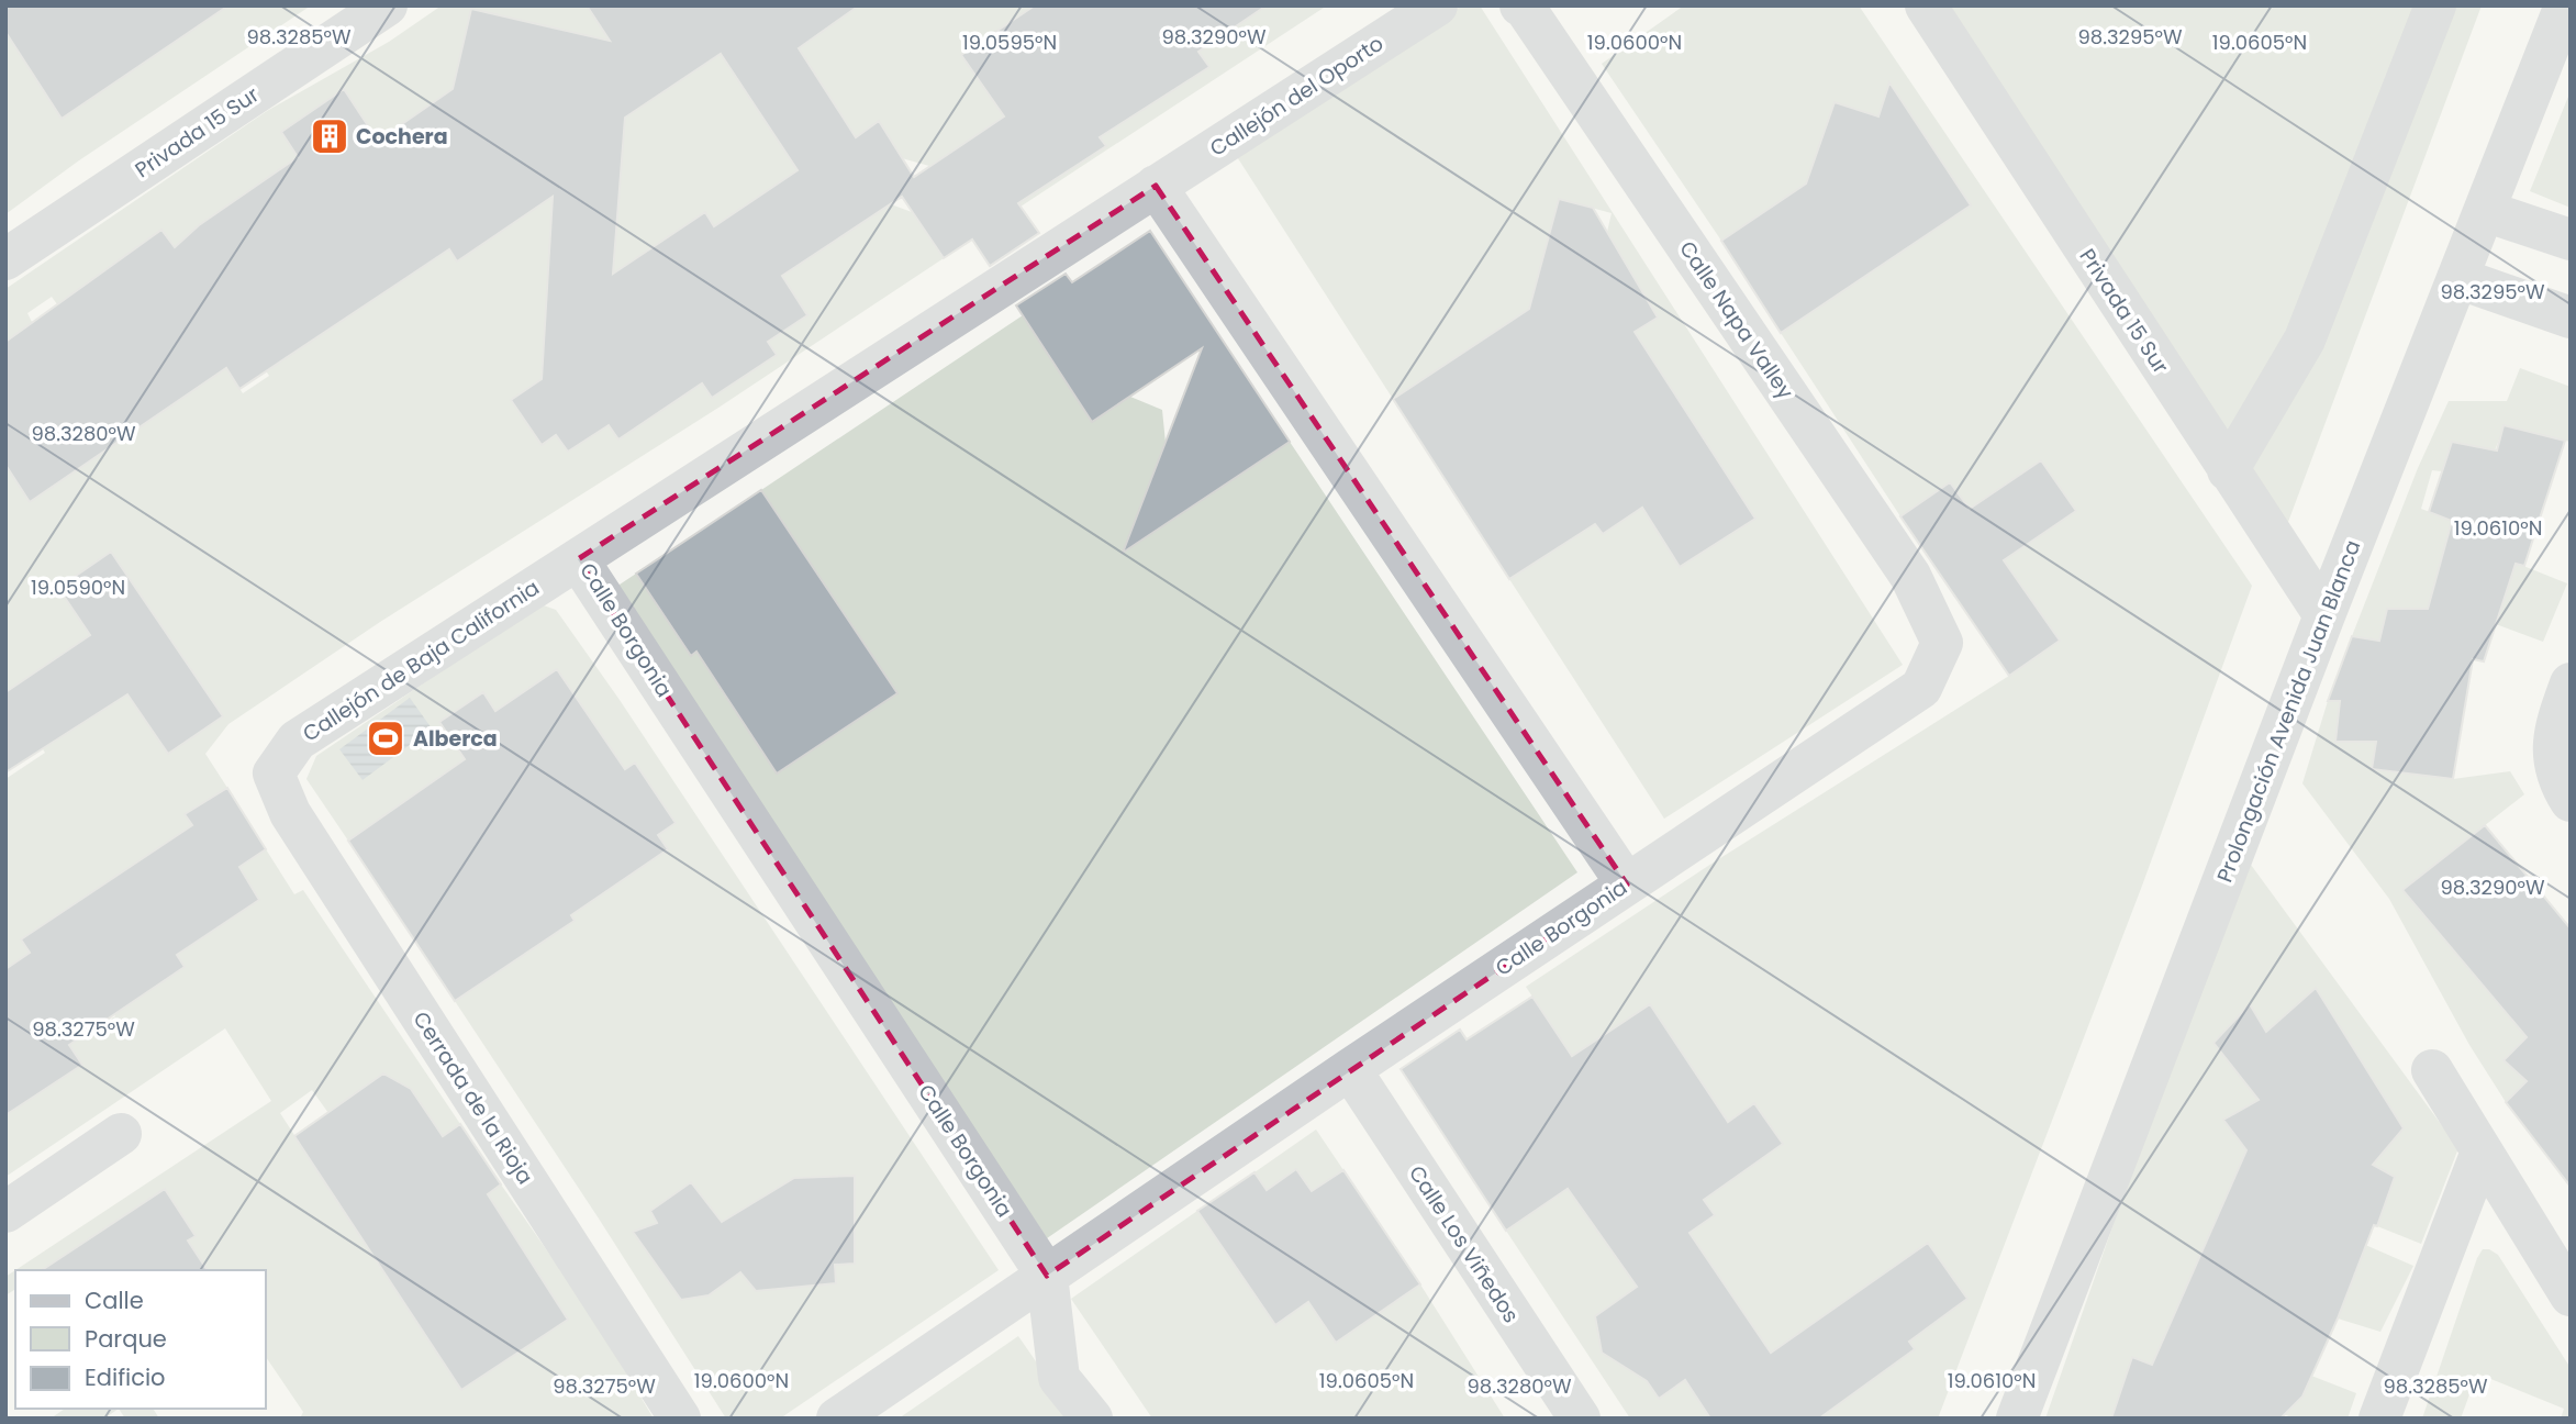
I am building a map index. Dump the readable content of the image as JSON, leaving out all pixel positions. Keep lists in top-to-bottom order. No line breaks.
{"streets":{"street":["Callejón del Oporto","Privada 15 Sur","Calle Napa Valley","Calle Borgonia","Callejón de Baja California","Prolongación Avenida Juan Blanca","Cerrada de la Rioja","Calle Los Viñedos"]},"crossings":[["Callejón del Oporto","Calle Borgonia"],["Privada 15 Sur","Prolongación Avenida Juan Blanca"],["Calle Napa Valley","Calle Borgonia"],["Calle Borgonia","Callejón de Baja California"],["Calle Borgonia","Calle Los Viñedos"],["Callejón de Baja California","Cerrada de la Rioja"]],"places":{"building":["Cochera"],"sports":["Alberca"]},"legend":["Calle","Parque","Edificio"],"coordinates":["98.3285°W","98.3290°W","98.3295°W","19.0595°N","19.0600°N","19.0605°N","98.3280°W","19.0610°N","19.0590°N","98.3275°W"]}
